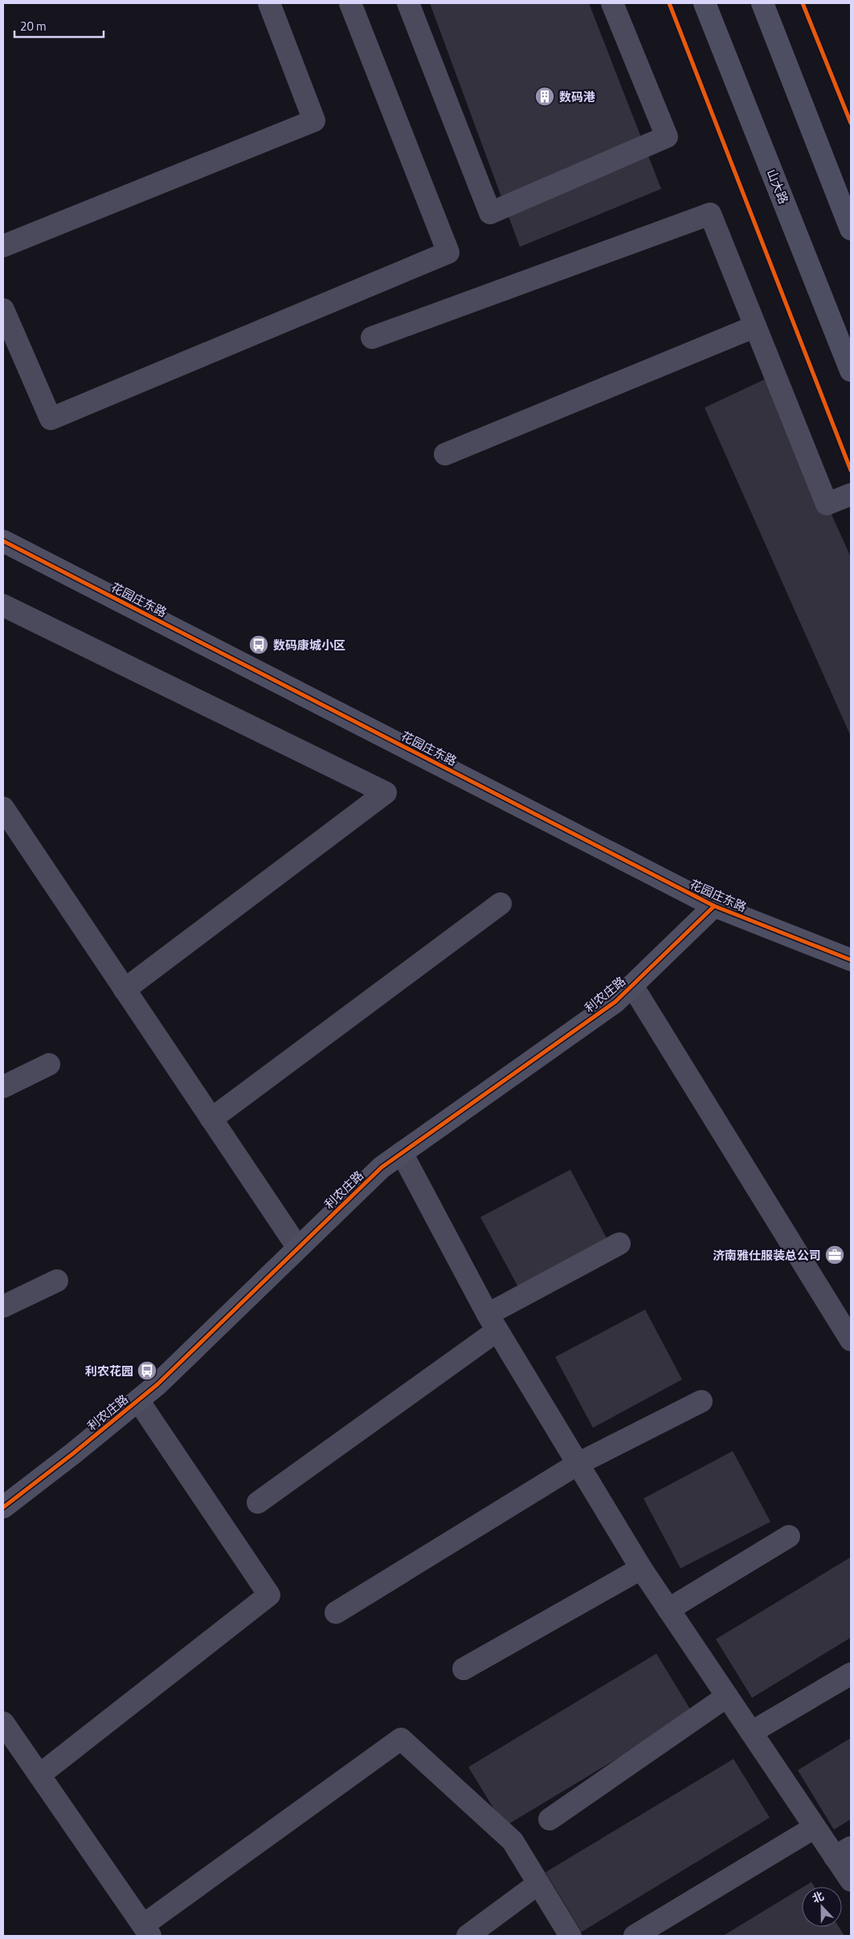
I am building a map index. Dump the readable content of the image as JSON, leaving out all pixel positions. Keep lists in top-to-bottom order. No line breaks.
{"streets":{"street":["山大路","花园庄东路","利农庄路"]},"crossings":[["花园庄东路","利农庄路"]],"places":{"building":["数码港"],"bus stop":["数码康城小区","利农花园"],"office":["济南雅仕服装总公司"]},"scale_bar":"20 m","north":"top"}
